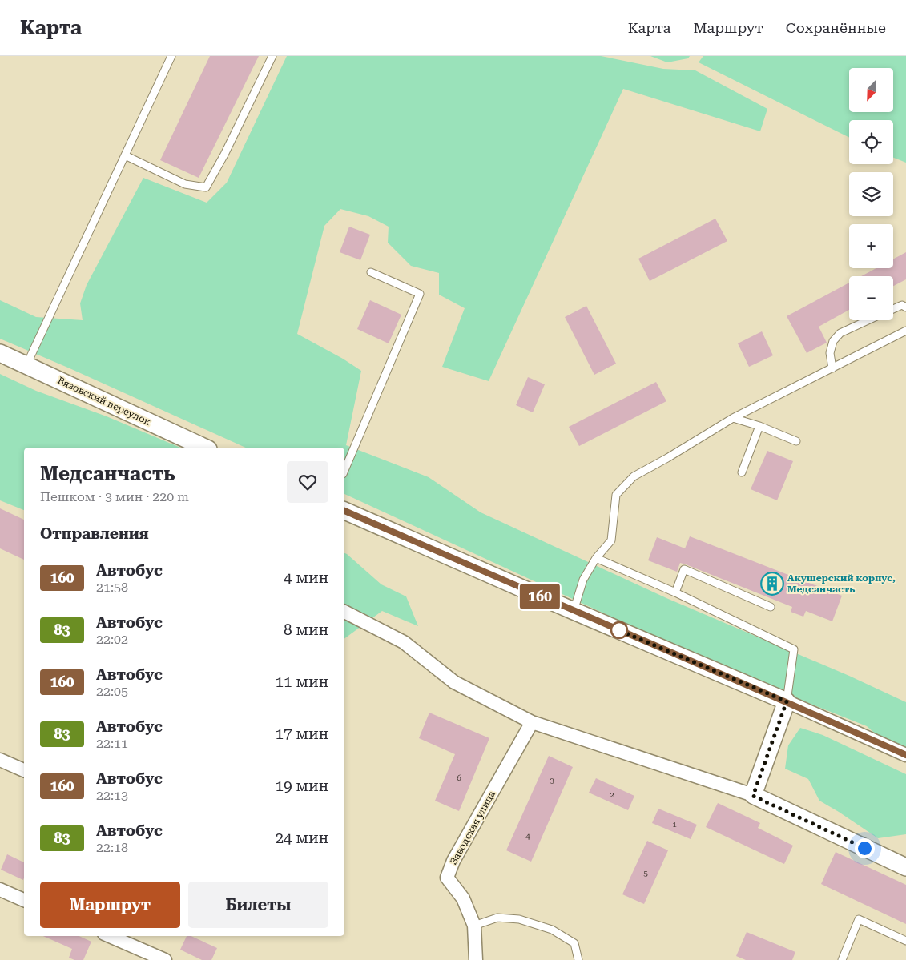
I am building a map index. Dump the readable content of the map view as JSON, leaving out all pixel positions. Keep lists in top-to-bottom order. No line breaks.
{"streets":{"street":["Вязовский переулок","Заводская улица"]},"places":{"building":["Акушерский корпус, Медсанчасть"]},"lines":["bus line 160"],"house_numbers":["6","3","2","1","4","5"],"north":"bottom left","page":{"header":"Карта","nav":["Карта","Маршрут","Сохранённые"],"on_map":"160","map_buttons":["+","−"],"heading":[["Медсанчасть","Пешком · 3 мин · 220 m"],"Отправления"],"list":[{"mark":"160","name":"Автобус","note":"21:58","value":"4 мин"},{"mark":"83","name":"Автобус","note":"22:02","value":"8 мин"},{"mark":"160","name":"Автобус","note":"22:05","value":"11 мин"},{"mark":"83","name":"Автобус","note":"22:11","value":"17 мин"},{"mark":"160","name":"Автобус","note":"22:13","value":"19 мин"},{"mark":"83","name":"Автобус","note":"22:18","value":"24 мин"}],"buttons":["Маршрут","Билеты"]}}
